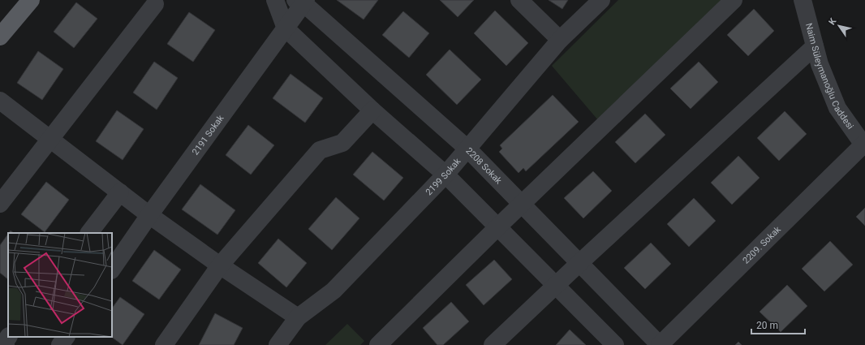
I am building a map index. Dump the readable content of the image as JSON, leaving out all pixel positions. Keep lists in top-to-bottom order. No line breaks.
{"streets":{"street":["Naim Süleymanoğlu Caddesi","2191 Sokak","2208 Sokak","2199 Sokak","2209. Sokak"]},"crossings":[["Naim Süleymanoğlu Caddesi","2209. Sokak"],["2191 Sokak","2208 Sokak"],["2208 Sokak","2199 Sokak"],["2208 Sokak","2209. Sokak"]],"scale_bar":"20 m","north":"top left"}
